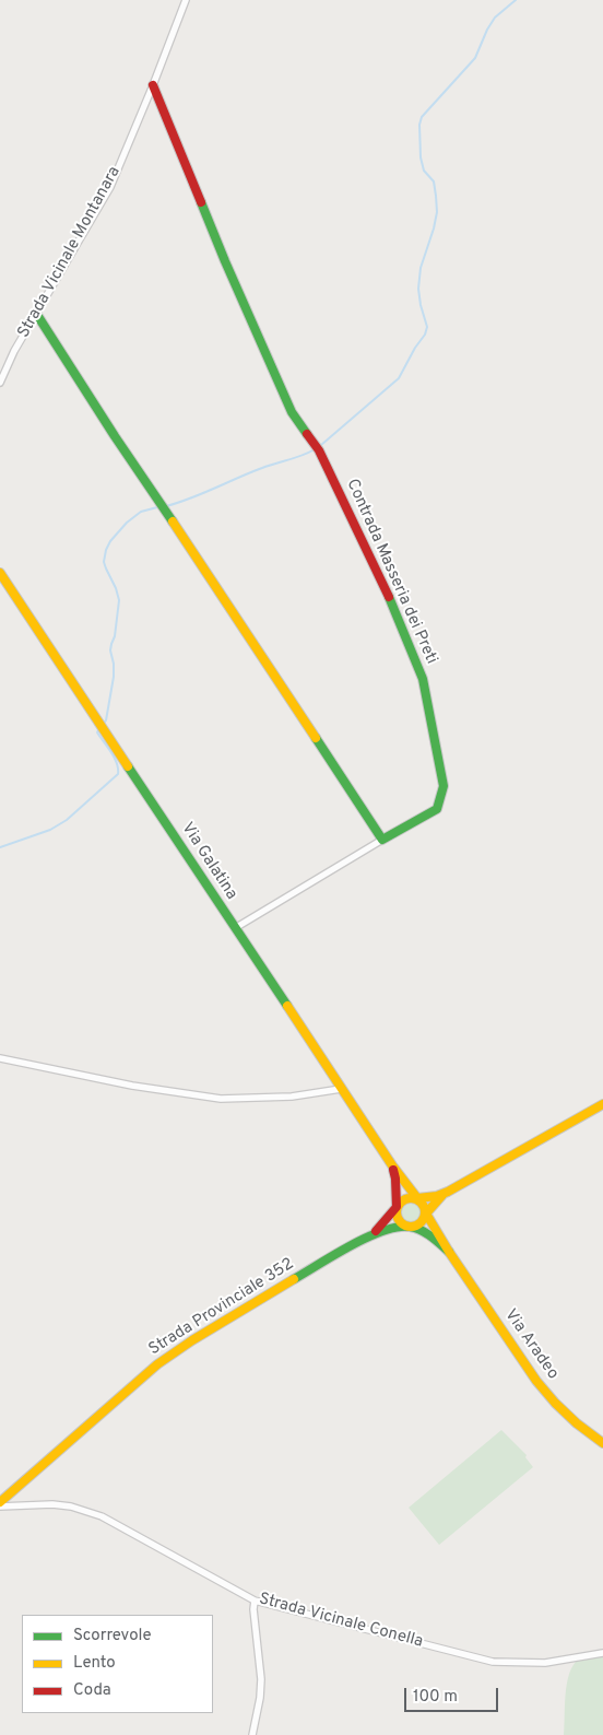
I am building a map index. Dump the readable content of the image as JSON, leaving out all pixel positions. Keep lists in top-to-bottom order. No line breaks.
{"streets":{"street":["Strada Vicinale Montanara","Contrada Masseria dei Preti","Via Galatina","Strada Provinciale 352","Via Aradeo","Strada Vicinale Conella"]},"crossings":[["Strada Vicinale Montanara","Contrada Masseria dei Preti"],["Via Galatina","Strada Provinciale 352"],["Via Galatina","Via Aradeo"],["Strada Provinciale 352","Via Aradeo"]],"legend":["Scorrevole","Lento","Coda"],"scale_bar":"100 m"}
